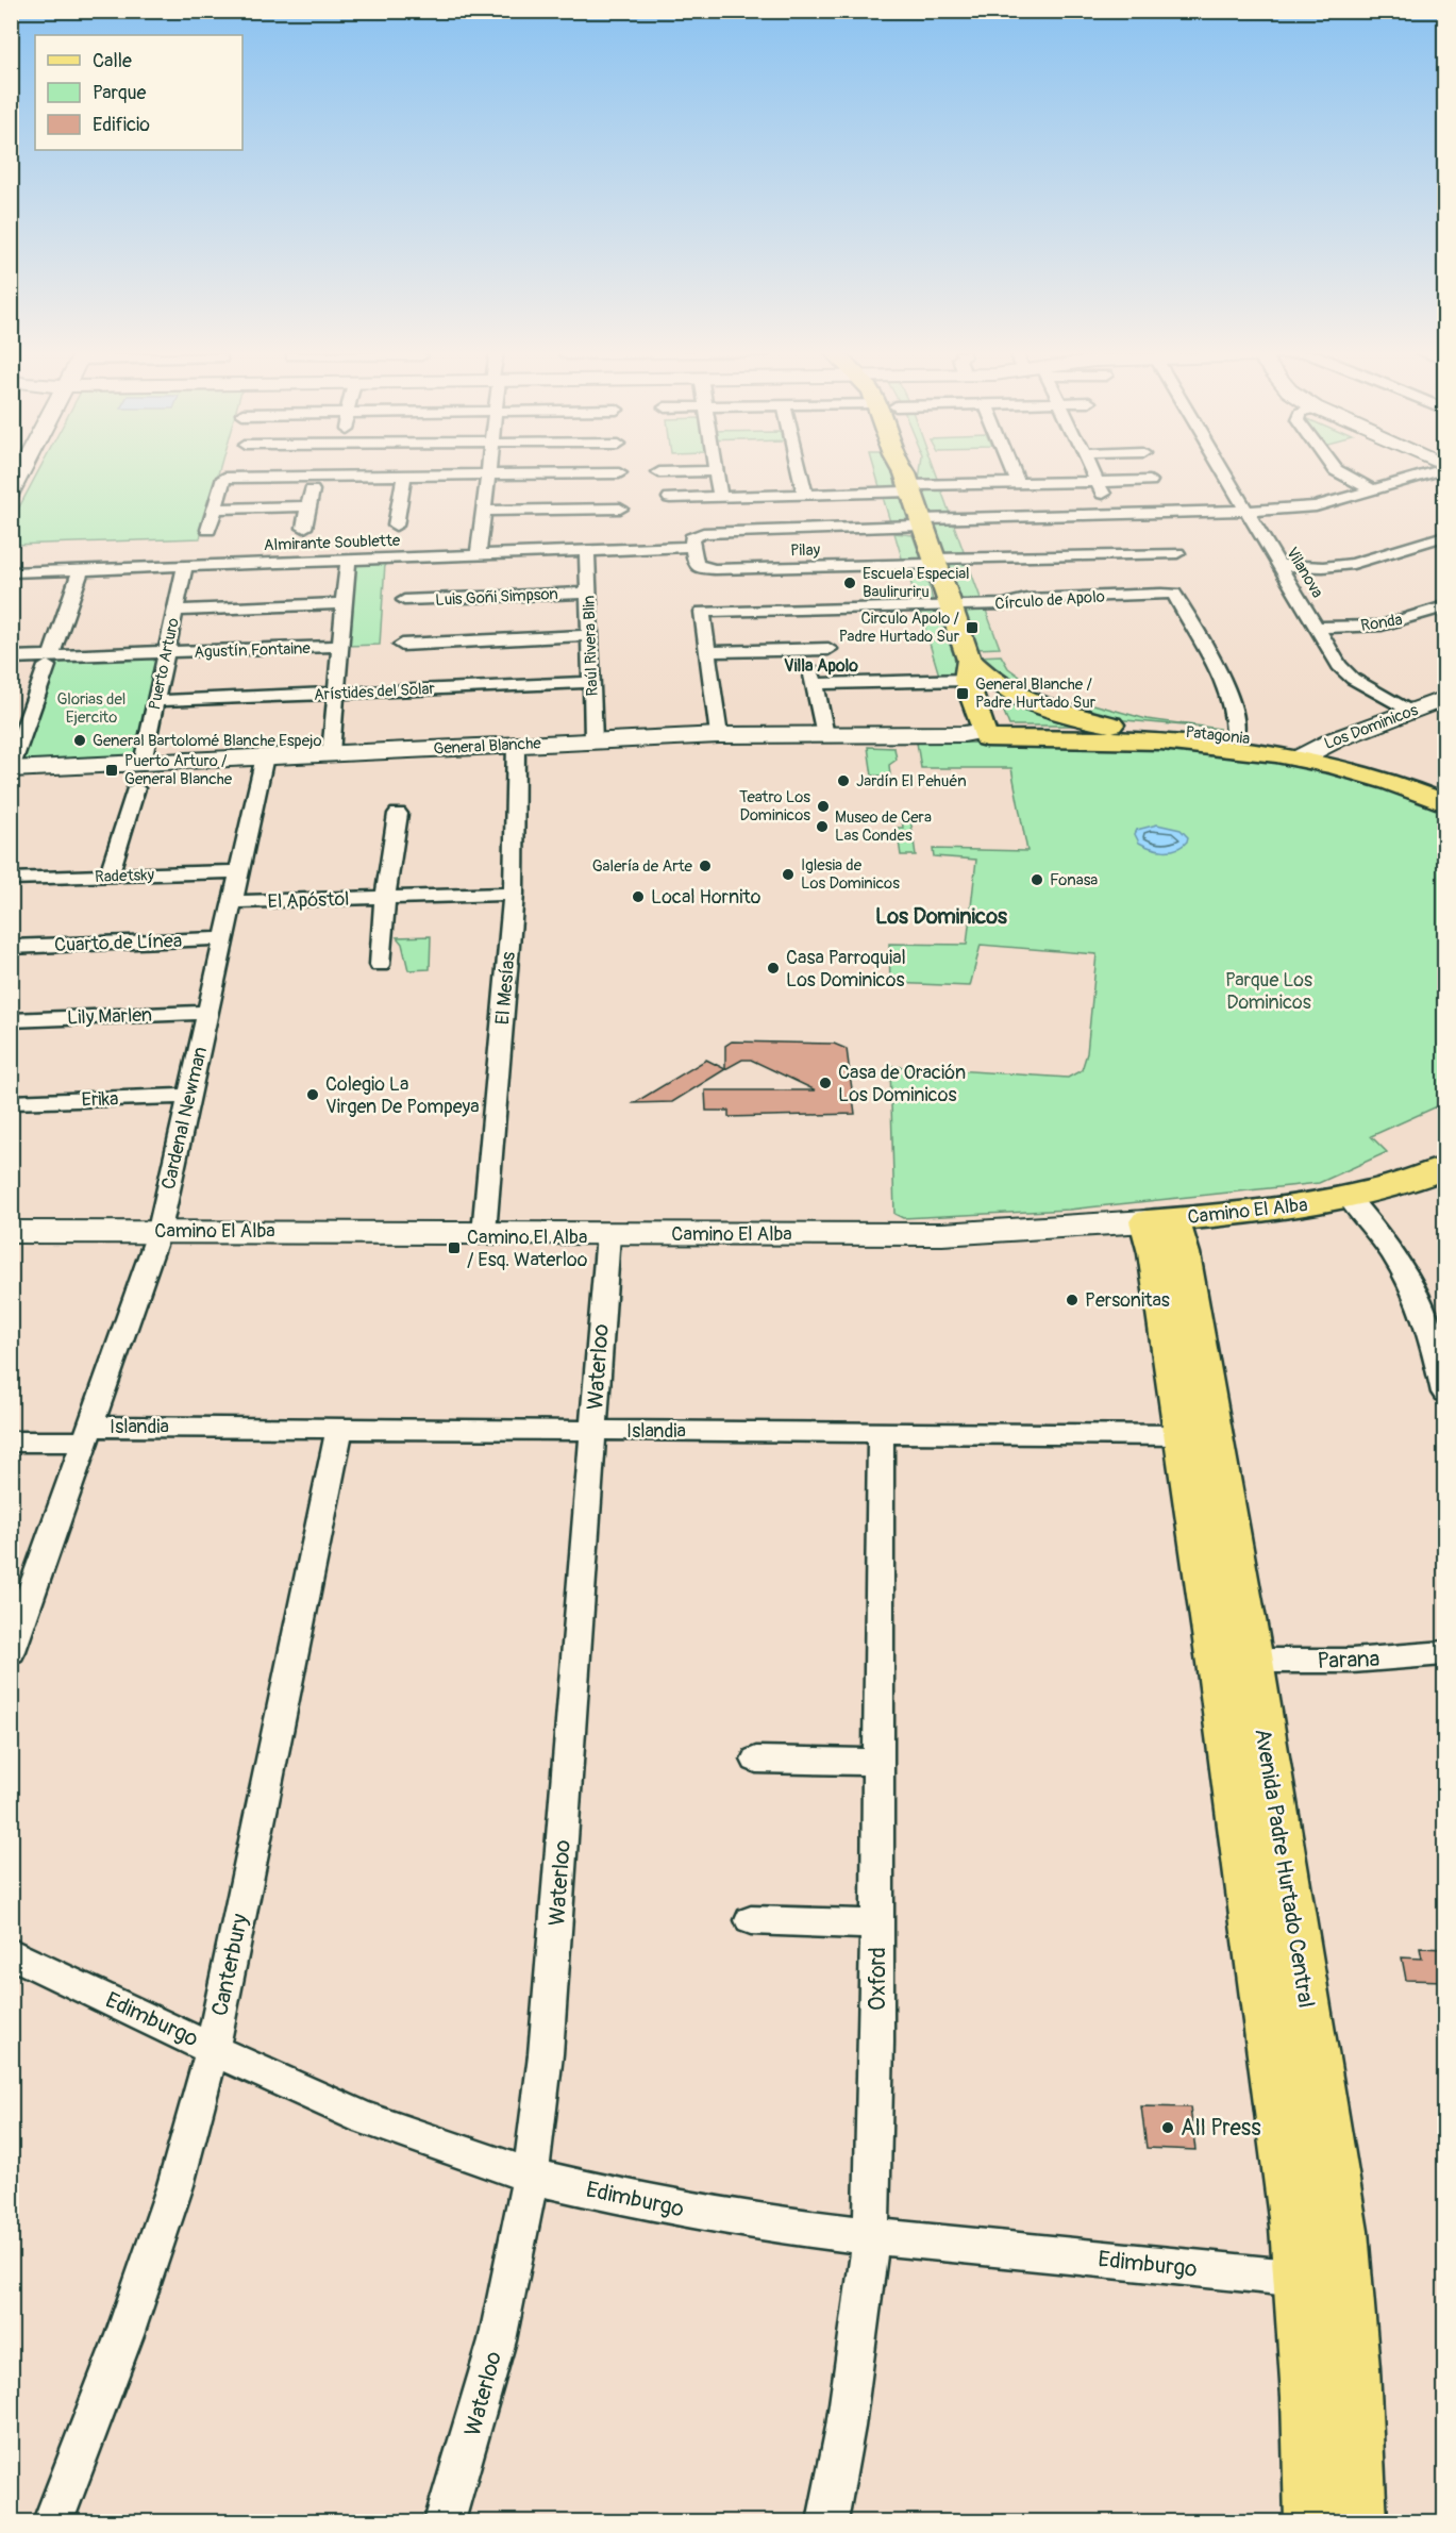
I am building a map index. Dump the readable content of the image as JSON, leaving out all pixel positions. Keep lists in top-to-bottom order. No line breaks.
{"streets":{"main road":["Patagonia","Camino El Alba","Avenida Padre Hurtado Central"],"street":["Almirante Soublette","Pilay","Vilanova","Luis Goñi Simpson","Círculo de Apolo","Ronda","Raúl Rivera Blin","Agustín Fontaine","Puerto Arturo","Arístides del Solar","Los Dominicos","General Blanche","Radetsky","El Apóstol","Cuarto de Línea","El Mesías","Lily Marlen","Erika","Cardenal Newman","Waterloo","Islandia","Parana","Canterbury","Oxford","Edimburgo"]},"crossings":[["Almirante Soublette","Pilay"],["Almirante Soublette","Raúl Rivera Blin"],["Almirante Soublette","Puerto Arturo"],["Vilanova","Ronda"],["Vilanova","Los Dominicos"],["Luis Goñi Simpson","Raúl Rivera Blin"],["Círculo de Apolo","Patagonia"],["Círculo de Apolo","General Blanche"],["Raúl Rivera Blin","Arístides del Solar"],["Raúl Rivera Blin","General Blanche"],["Agustín Fontaine","Puerto Arturo"],["Puerto Arturo","Arístides del Solar"],["Puerto Arturo","General Blanche"],["Los Dominicos","Patagonia"],["Patagonia","General Blanche"],["General Blanche","El Mesías"],["General Blanche","Cardenal Newman"],["Radetsky","Cardenal Newman"],["El Apóstol","El Mesías"],["El Apóstol","Cardenal Newman"],["Cuarto de Línea","Cardenal Newman"],["El Mesías","Camino El Alba"],["Lily Marlen","Cardenal Newman"],["Erika","Cardenal Newman"],["Cardenal Newman","Camino El Alba"],["Cardenal Newman","Islandia"],["Camino El Alba","Waterloo"],["Camino El Alba","Avenida Padre Hurtado Central"],["Waterloo","Islandia"],["Waterloo","Edimburgo"],["Islandia","Avenida Padre Hurtado Central"],["Islandia","Canterbury"],["Islandia","Oxford"],["Parana","Avenida Padre Hurtado Central"],["Avenida Padre Hurtado Central","Edimburgo"],["Canterbury","Edimburgo"],["Oxford","Edimburgo"]],"districts":["Villa Apolo","Los Dominicos"],"parks":["Glorias del Ejercito","Parque Los Dominicos"],"places":{"other":["Escuela Especial Bauliruriru","General Bartolomé Blanche Espejo","Jardín El Pehuén","Teatro Los Dominicos","Museo de Cera Las Condes","Galería de Arte","Iglesia de Los Dominicos","Fonasa","Local Hornito","Casa Parroquial Los Dominicos","Casa de Oración Los Dominicos","Colegio La Virgen De Pompeya","Personitas","All Press"],"transit":["Circulo Apolo / Padre Hurtado Sur","General Blanche / Padre Hurtado Sur","Puerto Arturo / General Blanche","Camino El Alba / Esq. Waterloo"]},"legend":["Calle","Parque","Edificio"]}
